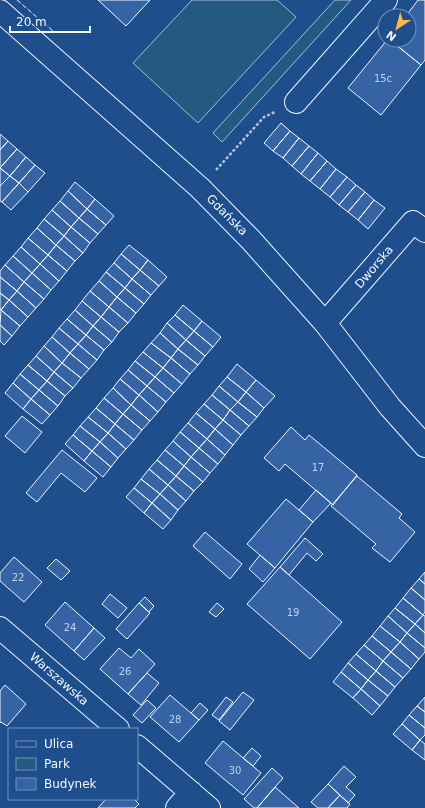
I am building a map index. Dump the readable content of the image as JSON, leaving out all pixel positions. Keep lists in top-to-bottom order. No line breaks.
{"streets":{"street":["Gdańska","Dworska","Warszawska"]},"crossings":[["Gdańska","Dworska"]],"house_numbers":["15c","17","22","19","24","26","28","30"],"legend":["Ulica","Park","Budynek"],"scale_bar":"20 m","north":"bottom left"}
